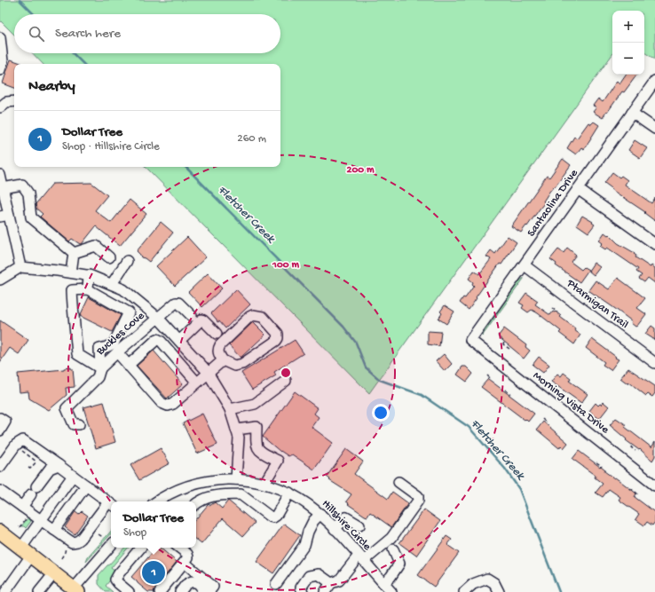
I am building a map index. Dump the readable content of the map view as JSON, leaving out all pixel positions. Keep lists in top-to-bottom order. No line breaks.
{"streets":{"street":["Santaolina Drive","Ptarmigan Trail","Buckles Cove","Morning Vista Drive","Hillshire Circle"]},"crossings":[["Santaolina Drive","Ptarmigan Trail"],["Santaolina Drive","Morning Vista Drive"]],"water":["Fletcher Creek"],"page":{"map_buttons":["+","−"],"search":"Search here","heading":"Nearby","list":[{"mark":"1","name":"Dollar Tree","note":"Shop · Hillshire Circle","value":"260 m"}],"popup":["Dollar Tree","Shop"],"pins":"1"},"rings":["200 m","100 m"]}
